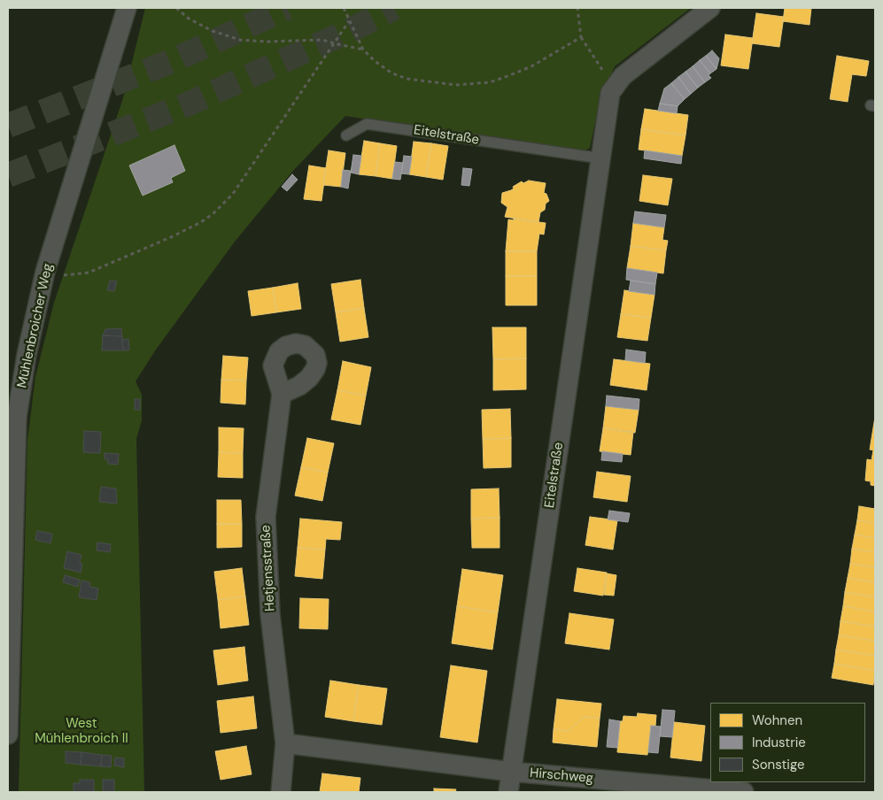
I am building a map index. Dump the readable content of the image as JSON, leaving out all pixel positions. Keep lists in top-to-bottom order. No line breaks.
{"streets":{"street":["Eitelstraße","Mühlenbroicher Weg","Hetjensstraße","Hirschweg"]},"crossings":[["Eitelstraße","Hirschweg"]],"parks":["West Mühlenbroich II"],"legend":["Wohnen","Industrie","Sonstige"]}
